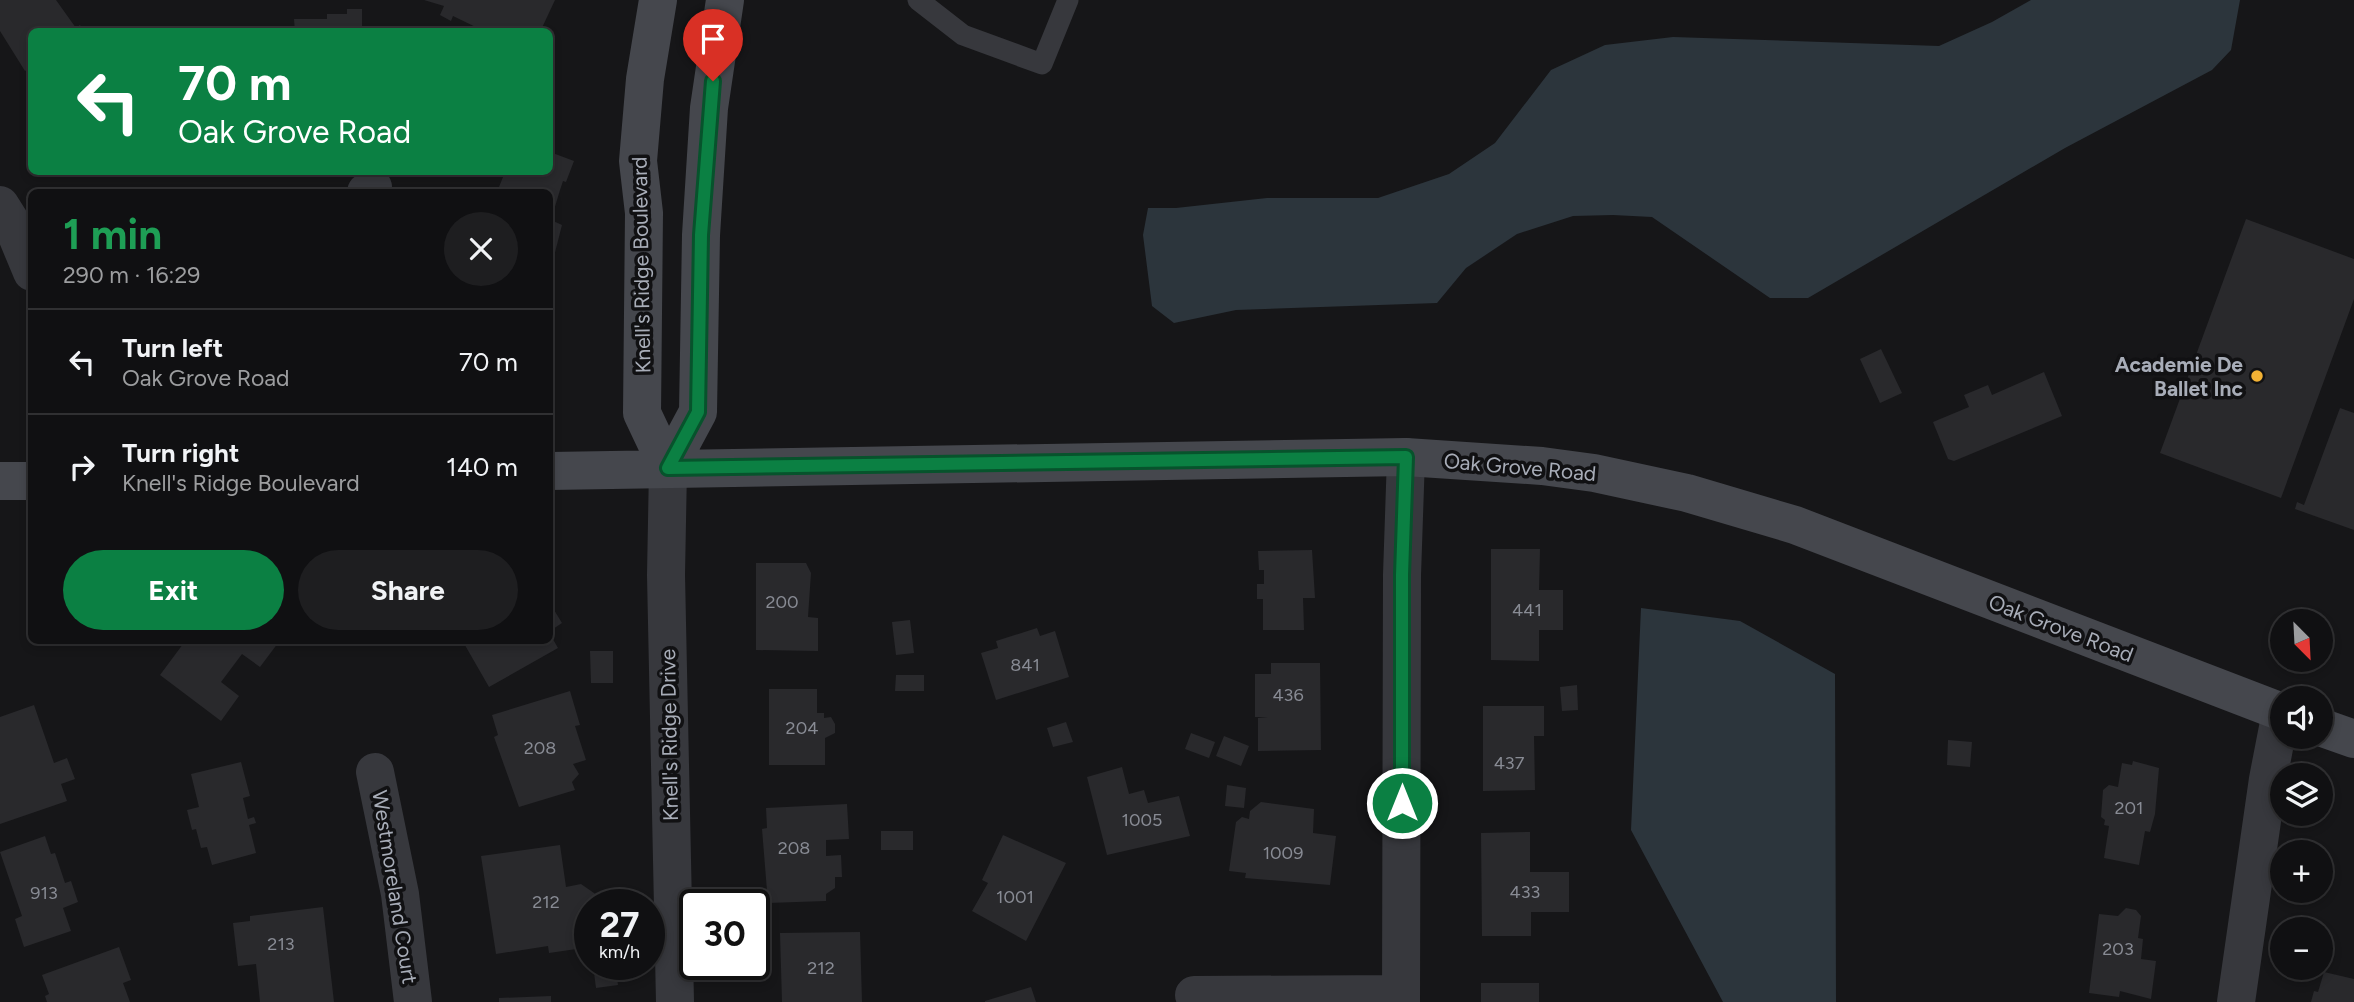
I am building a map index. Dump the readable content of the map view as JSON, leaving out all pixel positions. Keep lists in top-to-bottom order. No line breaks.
{"streets":{"street":["Knell's Ridge Boulevard","Oak Grove Road","Knell's Ridge Drive","Westmoreland Court"]},"crossings":[["Knell's Ridge Boulevard","Oak Grove Road"],["Knell's Ridge Boulevard","Knell's Ridge Drive"],["Oak Grove Road","Knell's Ridge Drive"]],"places":["Academie De Ballet Inc"],"house_numbers":["200","441","841","436","204","208","437","201","1005","208","1009","433","913","1001","212","213","203","212"],"north":"bottom right","page":{"turn":["70 m","Oak Grove Road"],"heading":["1 min","290 m · 16:29"],"list":[{"name":"Turn left","note":"Oak Grove Road","value":"70 m"},{"name":"Turn right","note":"Knell's Ridge Boulevard","value":"140 m"}],"buttons":["Exit","Share"],"map_buttons":["+","−"],"speed":"27 km/h","limit":"30"}}
